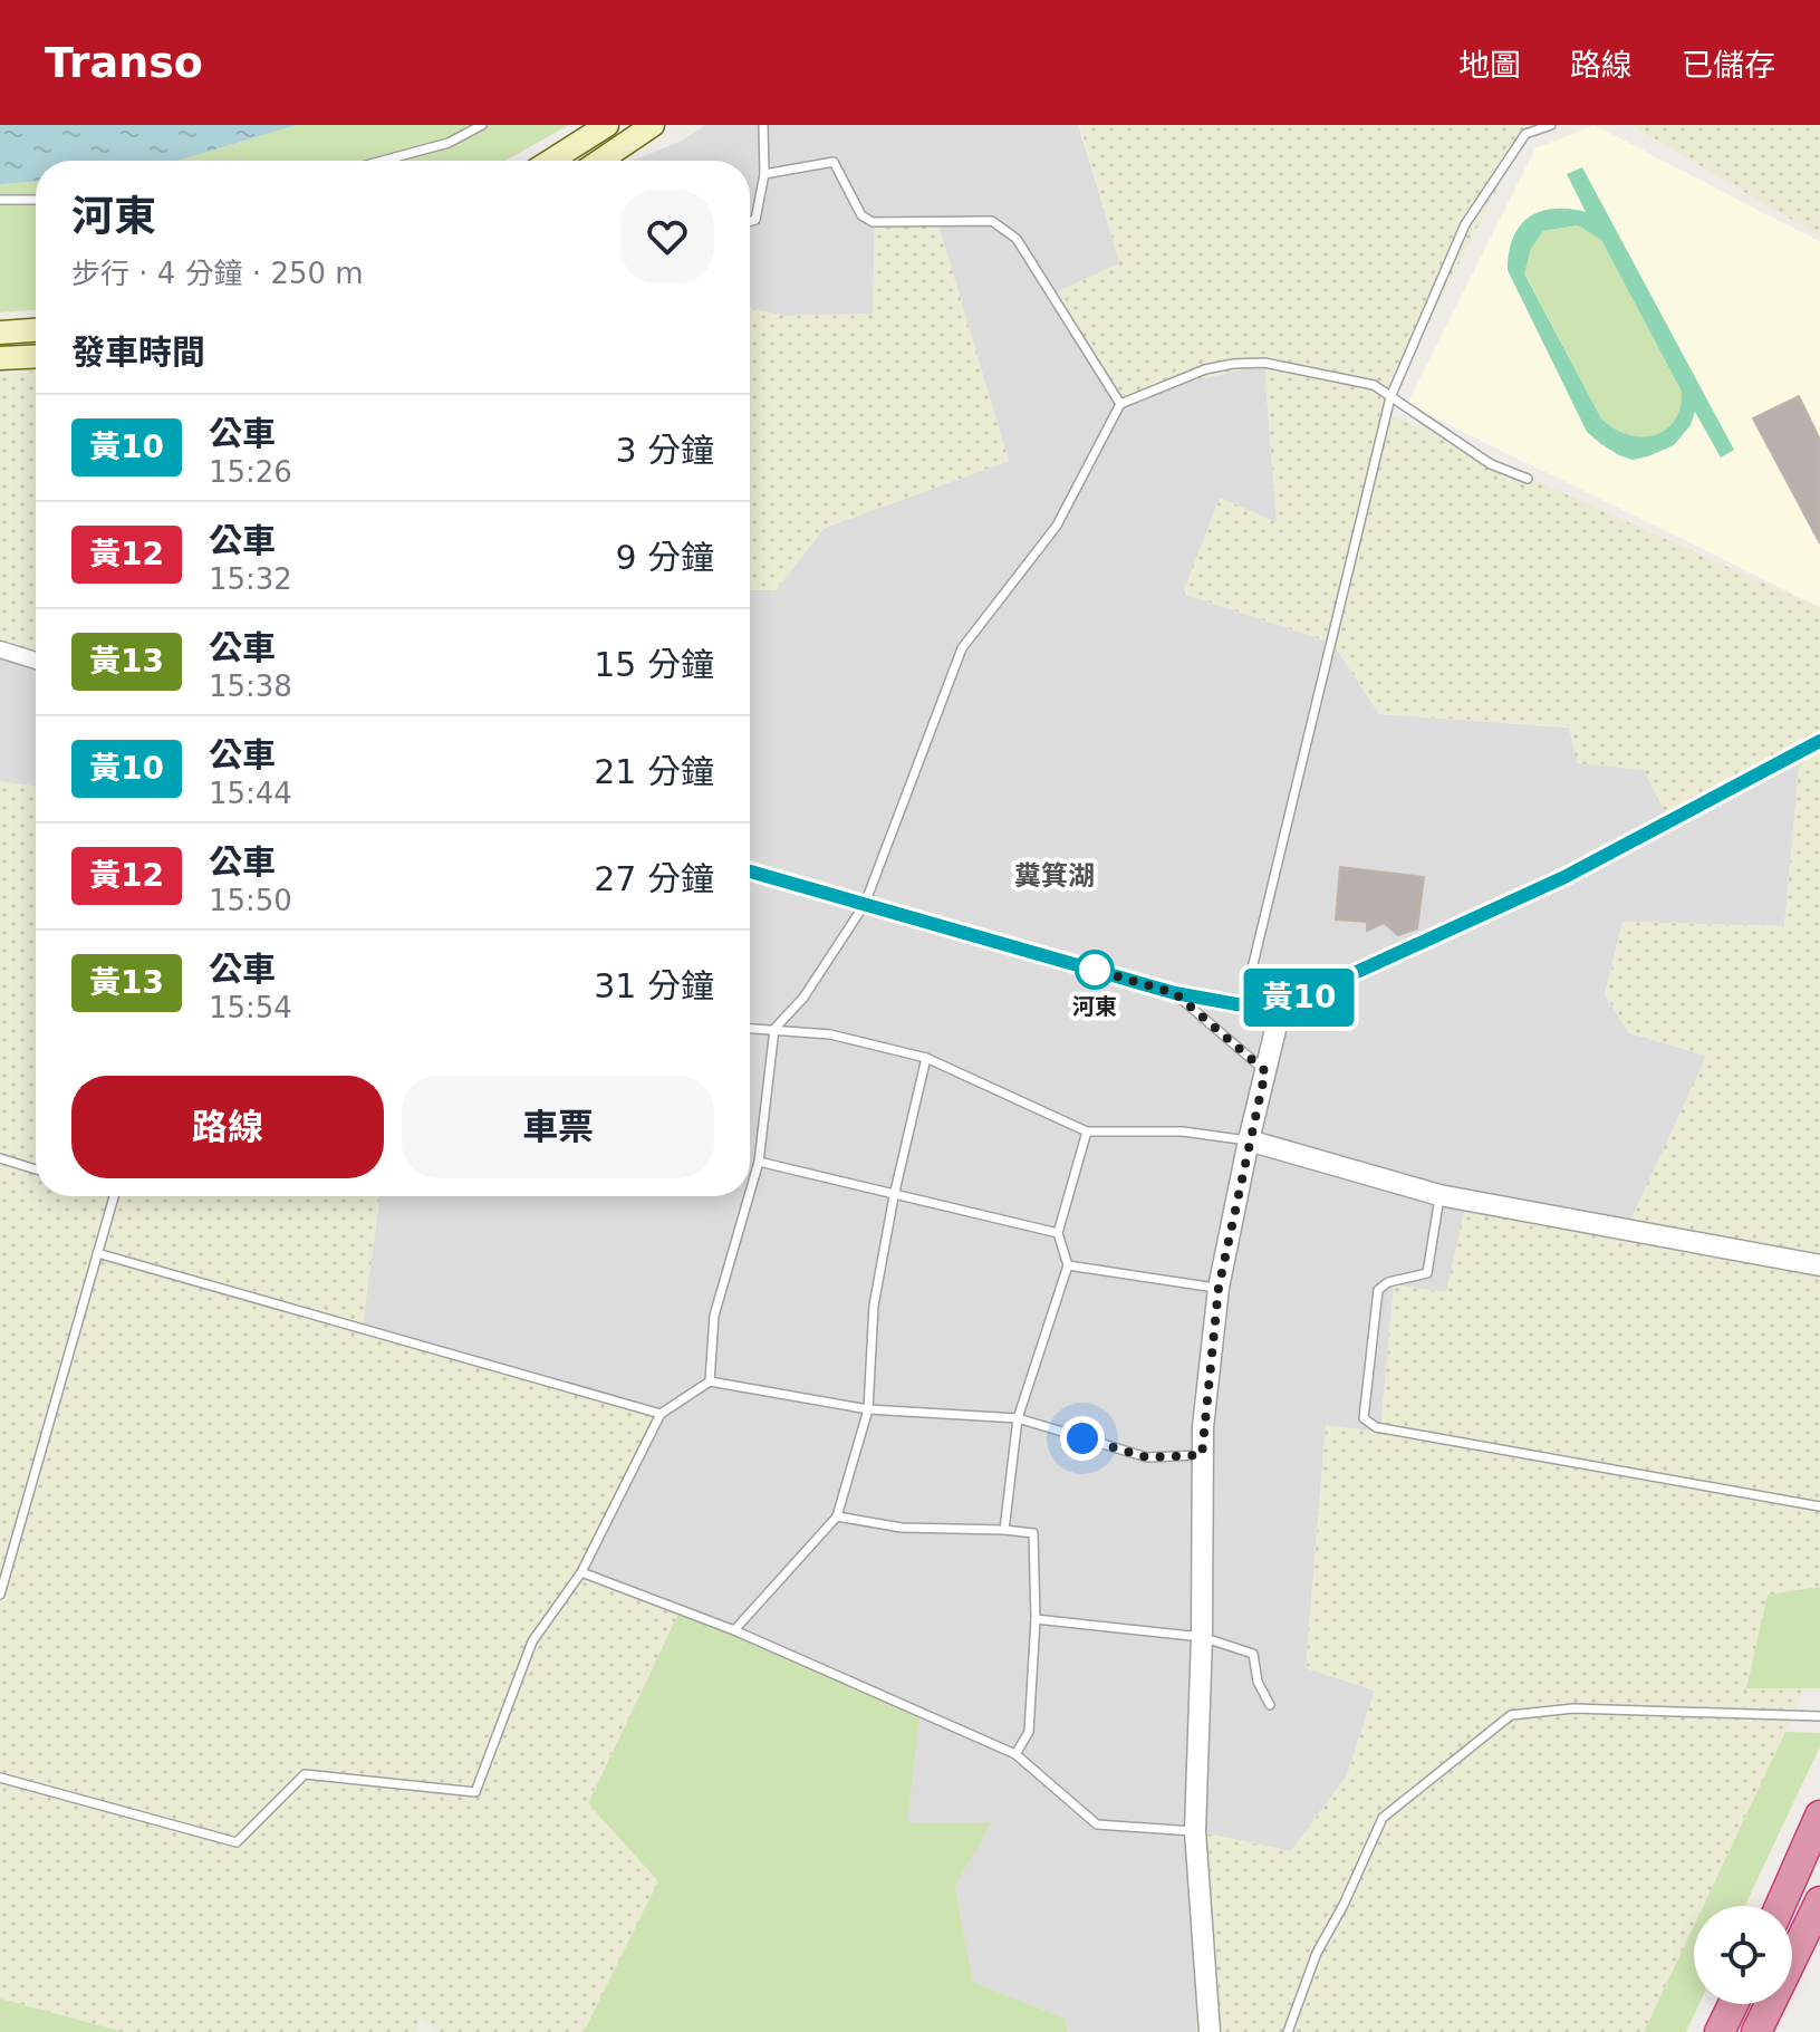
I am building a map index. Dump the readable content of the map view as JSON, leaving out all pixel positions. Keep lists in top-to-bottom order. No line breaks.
{"districts":["糞箕湖"],"places":["河東"],"lines":["bus line 黃10"],"page":{"header":"Transo","nav":["地圖","路線","已儲存"],"on_map":"黃10","heading":[["河東","步行 · 4 分鐘 · 250 m"],"發車時間"],"list":[{"mark":"黃10","name":"公車","note":"15:26","value":"3 分鐘"},{"mark":"黃12","name":"公車","note":"15:32","value":"9 分鐘"},{"mark":"黃13","name":"公車","note":"15:38","value":"15 分鐘"},{"mark":"黃10","name":"公車","note":"15:44","value":"21 分鐘"},{"mark":"黃12","name":"公車","note":"15:50","value":"27 分鐘"},{"mark":"黃13","name":"公車","note":"15:54","value":"31 分鐘"}],"buttons":["路線","車票"]}}
